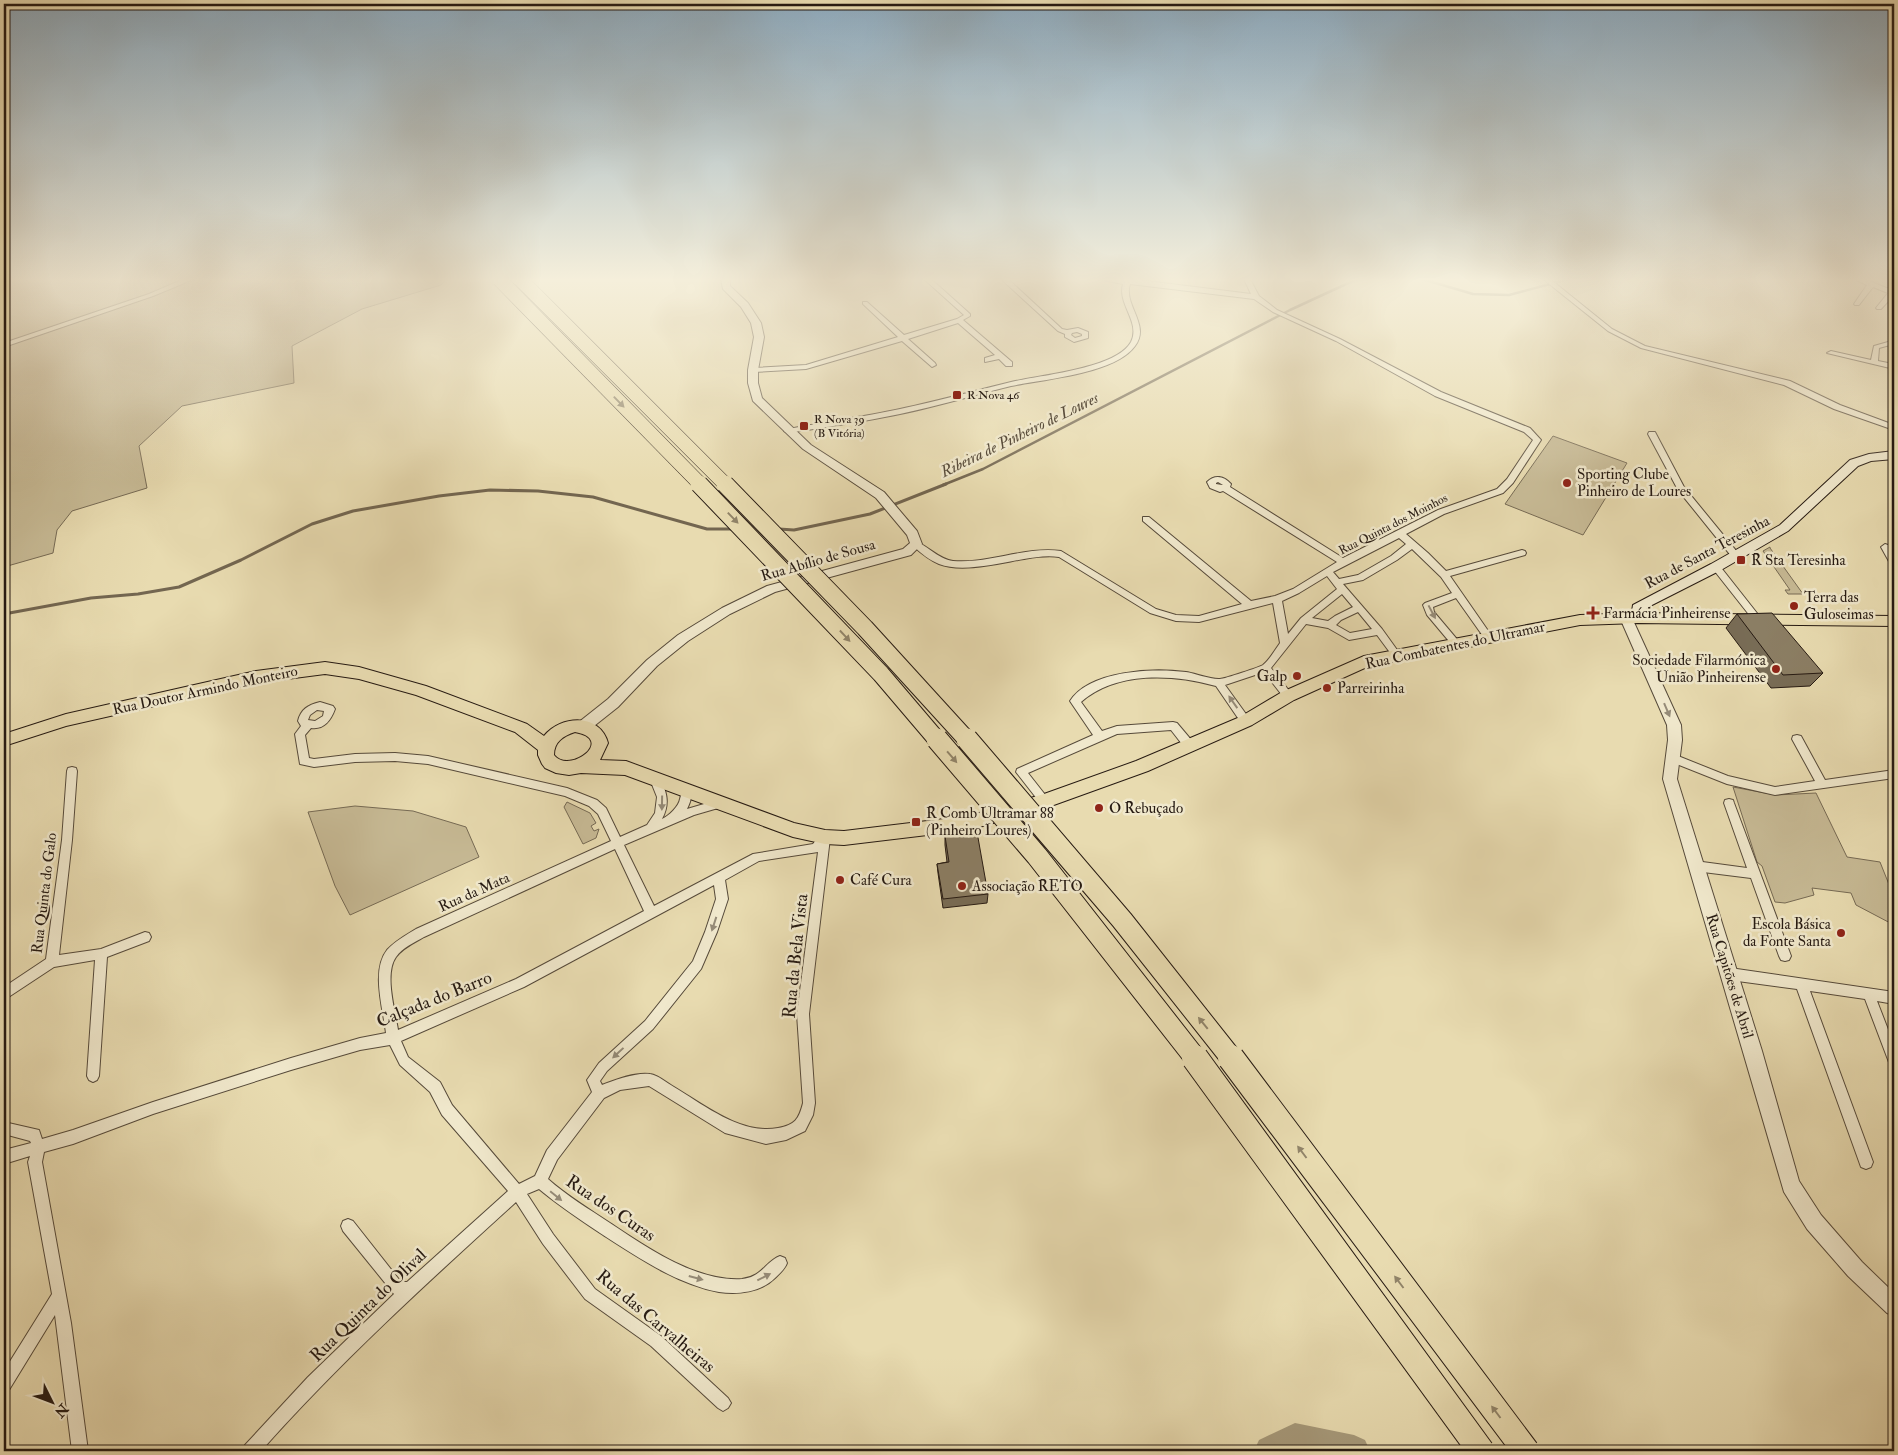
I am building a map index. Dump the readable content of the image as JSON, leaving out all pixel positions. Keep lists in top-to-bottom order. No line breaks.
{"streets":{"main road":["Rua de Santa Teresinha","Rua Combatentes do Ultramar","Rua Doutor Armindo Monteiro"],"street":["Rua Quinta dos Moinhos","Rua Abílio de Sousa","Rua da Mata","Rua Quinta do Galo","Rua da Bela Vista","Rua Capitões de Abril","Calçada do Barro","Rua dos Curas","Rua Quinta do Olival","Rua das Carvalheiras"]},"crossings":[["Rua Quinta dos Moinhos","Rua Abílio de Sousa"],["Rua de Santa Teresinha","Rua Combatentes do Ultramar"],["Rua de Santa Teresinha","Rua Capitões de Abril"],["Rua Abílio de Sousa","Rua Doutor Armindo Monteiro"],["Rua Combatentes do Ultramar","Rua Doutor Armindo Monteiro"],["Rua Combatentes do Ultramar","Rua Capitões de Abril"],["Rua Doutor Armindo Monteiro","Rua da Mata"],["Rua Doutor Armindo Monteiro","Rua da Bela Vista"],["Rua Doutor Armindo Monteiro","Calçada do Barro"],["Rua da Mata","Calçada do Barro"],["Rua da Mata","Rua das Carvalheiras"],["Rua da Bela Vista","Calçada do Barro"],["Calçada do Barro","Rua das Carvalheiras"],["Rua Quinta do Olival","Rua das Carvalheiras"]],"one_way":["Rua dos Curas"],"water":["Ribeira de Pinheiro de Loures"],"places":{"transit":["R Nova 46","R Nova 39 (B Vitória)","R Sta Teresinha","R Comb Ultramar 88 (Pinheiro Loures)"],"other":["Sporting Clube Pinheiro de Loures","Terra das Guloseimas","Sociedade Filarmónica União Pinheirense","Galp","Parreirinha","O Rebuçado","Café Cura","Associação RETO","Escola Básica da Fonte Santa"],"health":["Farmácia Pinheirense"]},"north":"bottom right"}
